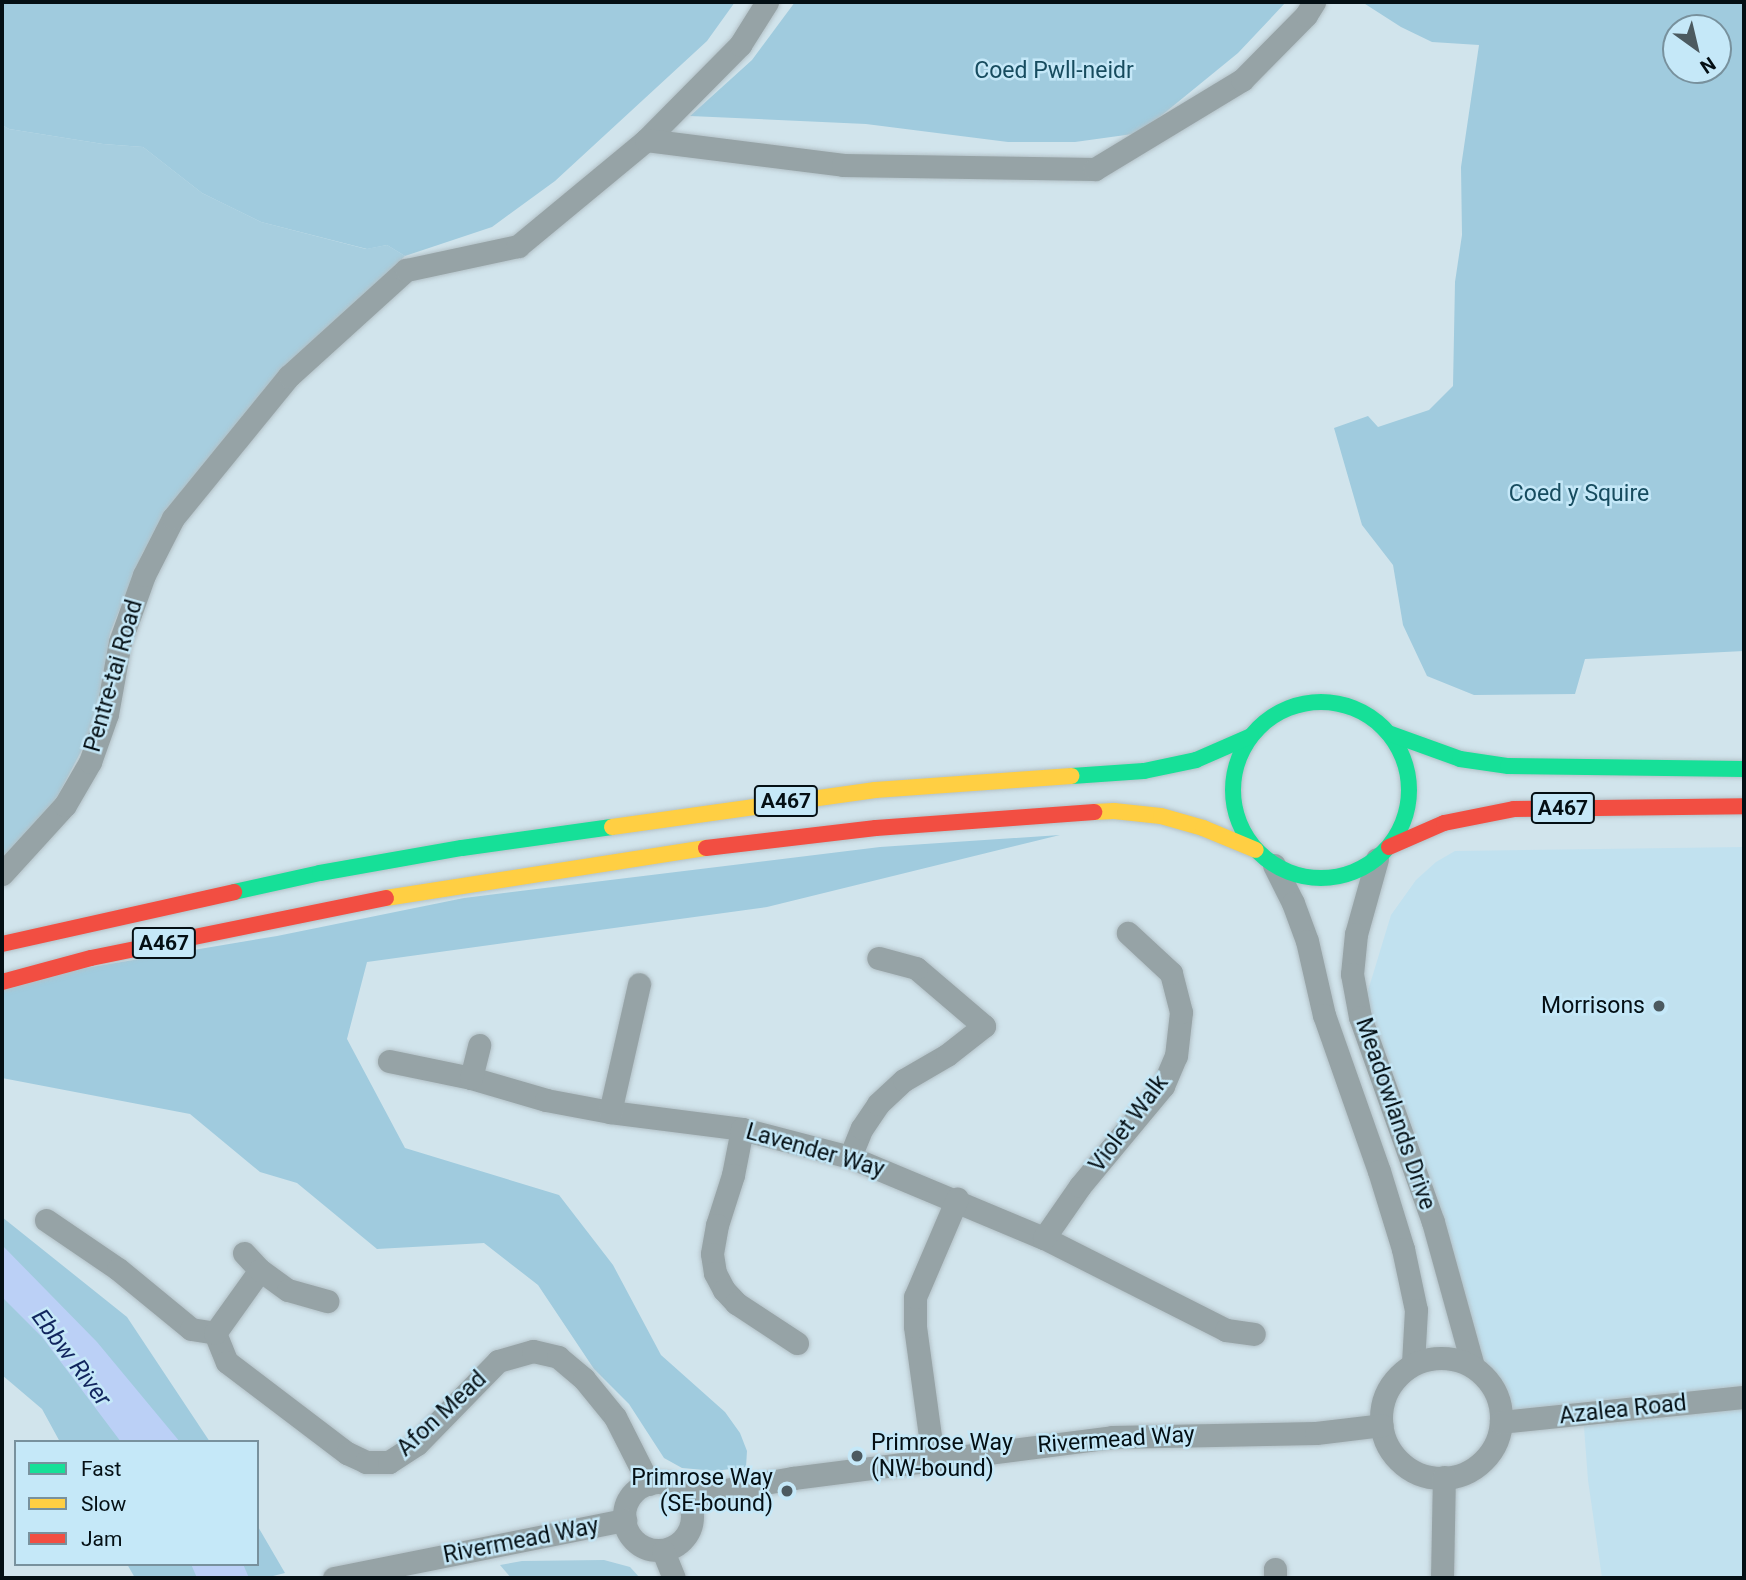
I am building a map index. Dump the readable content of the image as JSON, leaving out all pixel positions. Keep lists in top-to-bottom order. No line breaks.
{"streets":{"main road":["A467"],"street":["Pentre-tai Road","Meadowlands Drive","Violet Walk","Lavender Way","Azalea Road","Afon Mead","Rivermead Way"]},"crossings":[["A467","Meadowlands Drive"],["Meadowlands Drive","Azalea Road"],["Meadowlands Drive","Rivermead Way"],["Violet Walk","Lavender Way"],["Azalea Road","Rivermead Way"],["Afon Mead","Rivermead Way"]],"water":["Ebbw River"],"parks":["Coed Pwll-neidr","Coed y Squire"],"places":["Morrisons","Primrose Way (NW-bound)","Primrose Way (SE-bound)"],"legend":["Fast","Slow","Jam"],"north":"bottom right"}
